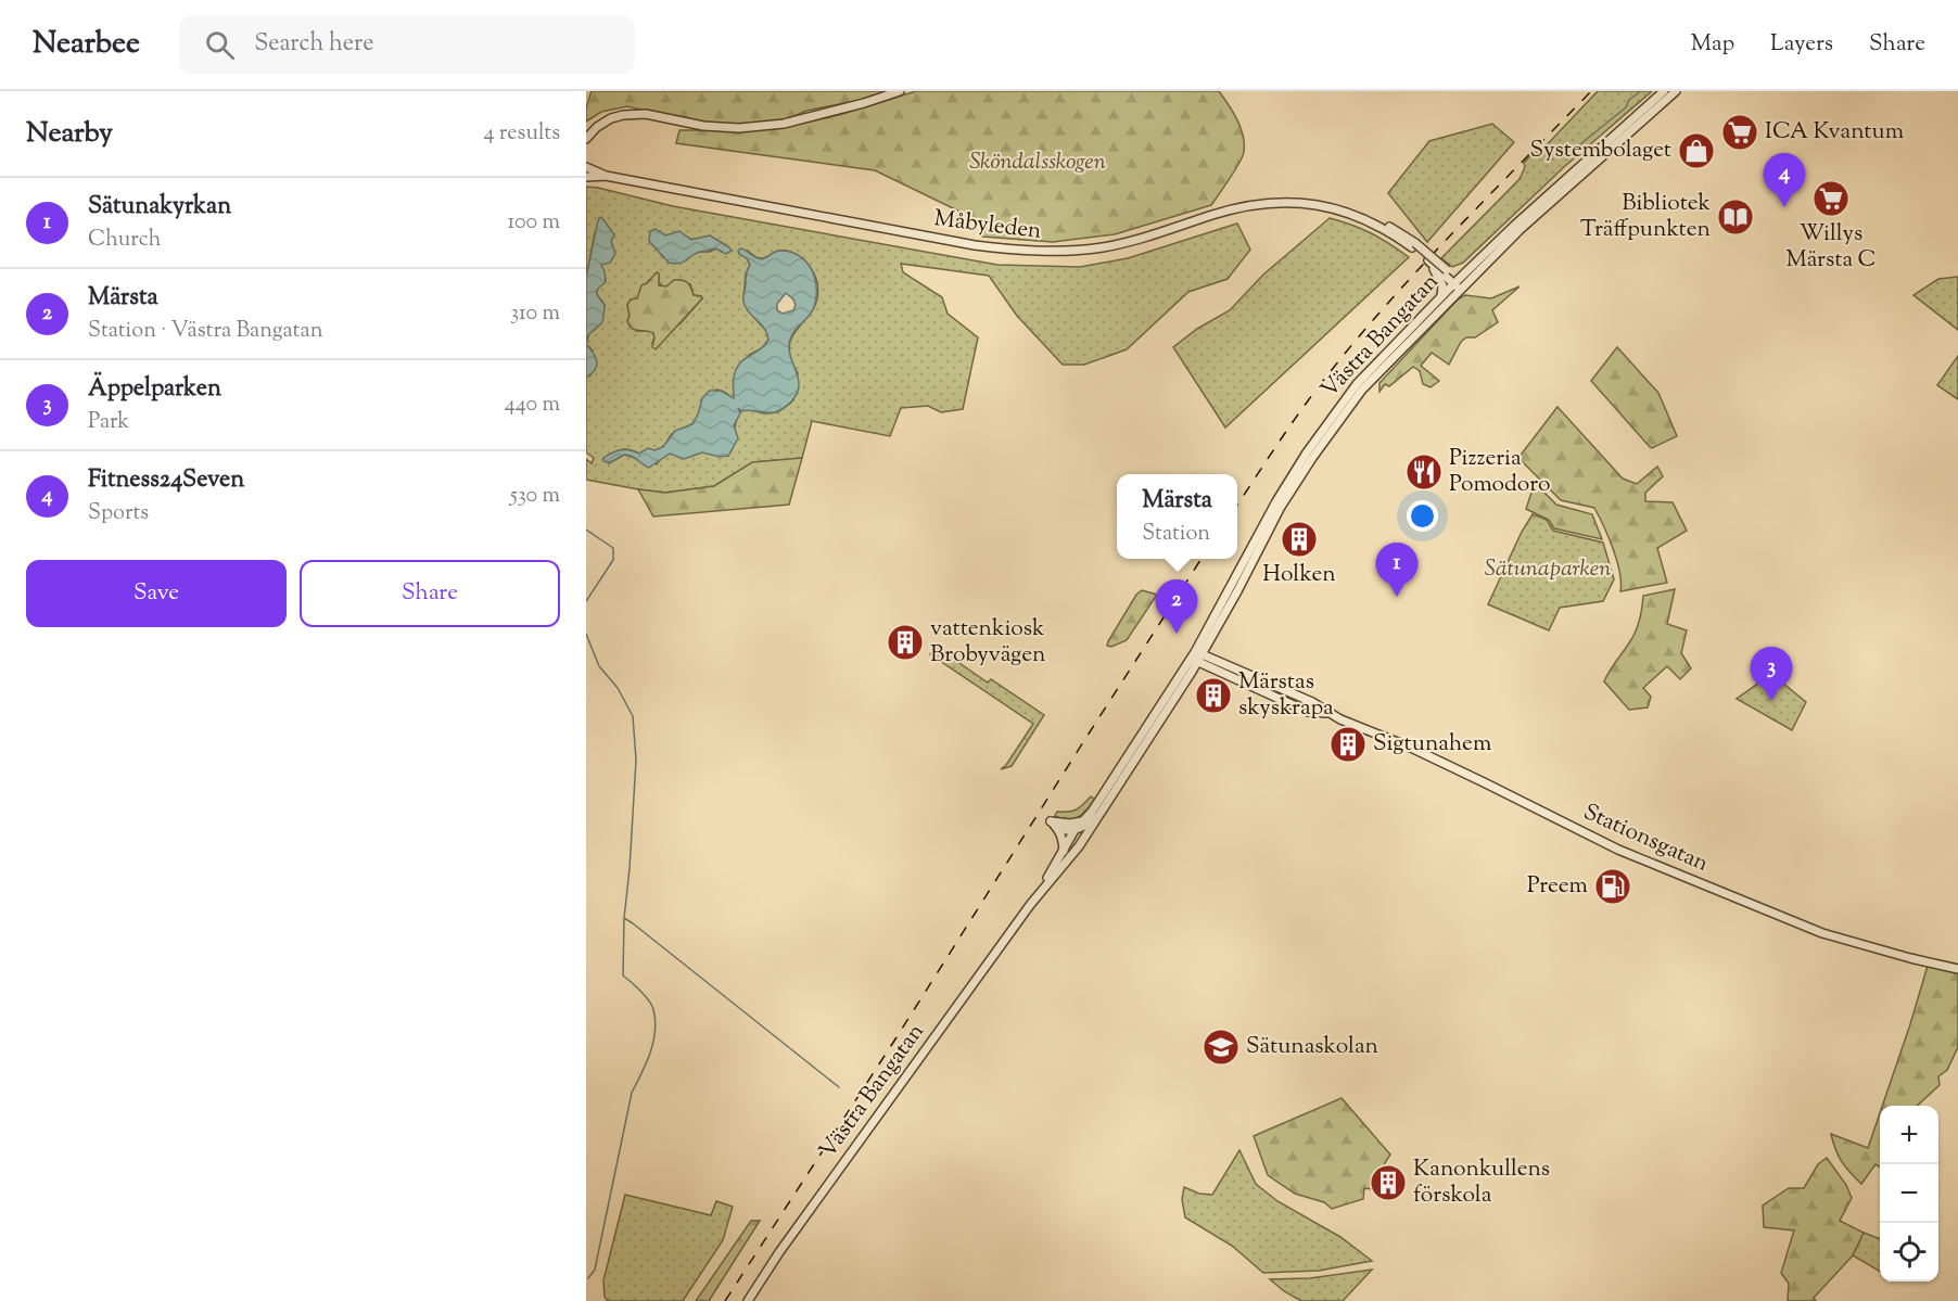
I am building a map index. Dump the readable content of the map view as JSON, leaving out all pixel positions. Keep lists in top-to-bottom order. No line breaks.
{"streets":{"street":["Måbyleden","Västra Bangatan","Stationsgatan"]},"crossings":[["Måbyleden","Västra Bangatan"],["Västra Bangatan","Stationsgatan"]],"parks":["Sköndalsskogen","Sätunaparken"],"places":{"supermarket":["ICA Kvantum","Willys Märsta C"],"shop":["Systembolaget"],"library":["Bibliotek Träffpunkten"],"restaurant":["Pizzeria Pomodoro"],"building":["Holken","vattenkiosk Brobyvägen","Märstas skyskrapa","Sigtunahem","Kanonkullens förskola"],"fuel station":["Preem"],"school or university":["Sätunaskolan"]},"page":{"header":"Nearbee","search":"Search here","nav":["Map","Layers","Share"],"heading":["Nearby","4 results"],"pins":["4","1","2","3"],"list":[{"mark":"1","name":"Sätunakyrkan","note":"Church","value":"100 m"},{"mark":"2","name":"Märsta","note":"Station · Västra Bangatan","value":"310 m"},{"mark":"3","name":"Äppelparken","note":"Park","value":"440 m"},{"mark":"4","name":"Fitness24Seven","note":"Sports","value":"530 m"}],"popup":["Märsta","Station"],"buttons":["Save","Share"],"map_buttons":["+","−"]}}
